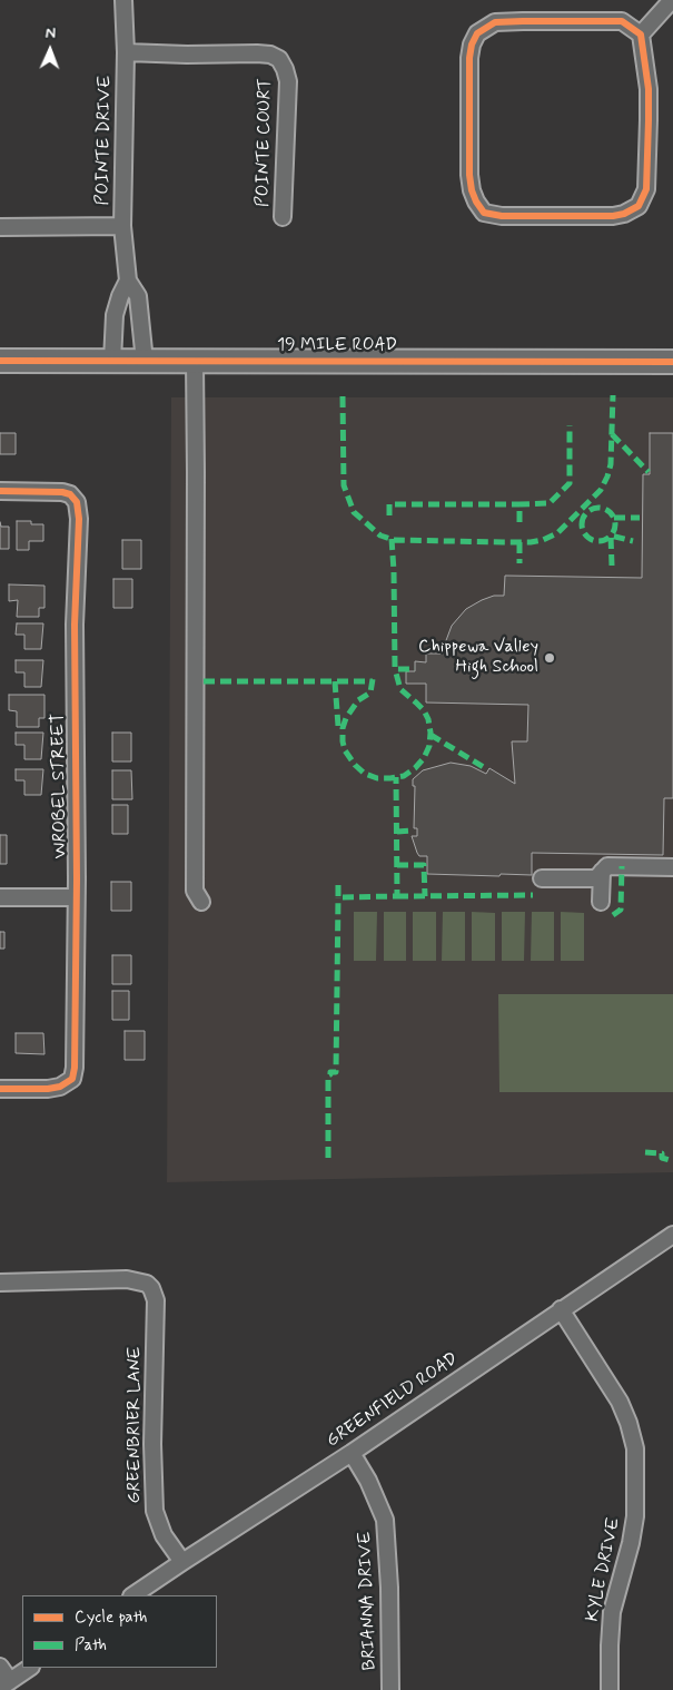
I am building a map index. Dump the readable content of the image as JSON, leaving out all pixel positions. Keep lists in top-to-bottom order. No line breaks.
{"streets":{"street":["POINTE DRIVE","POINTE COURT","19 MILE ROAD","WROBEL STREET","GREENFIELD ROAD","GREENBRIER LANE","KYLE DRIVE","BRIANNA DRIVE"]},"crossings":[["POINTE DRIVE","POINTE COURT"],["POINTE DRIVE","19 MILE ROAD"],["GREENFIELD ROAD","GREENBRIER LANE"],["GREENFIELD ROAD","KYLE DRIVE"],["GREENFIELD ROAD","BRIANNA DRIVE"]],"places":["Chippewa Valley High School"],"legend":["Cycle path","Path"],"north":"top"}
